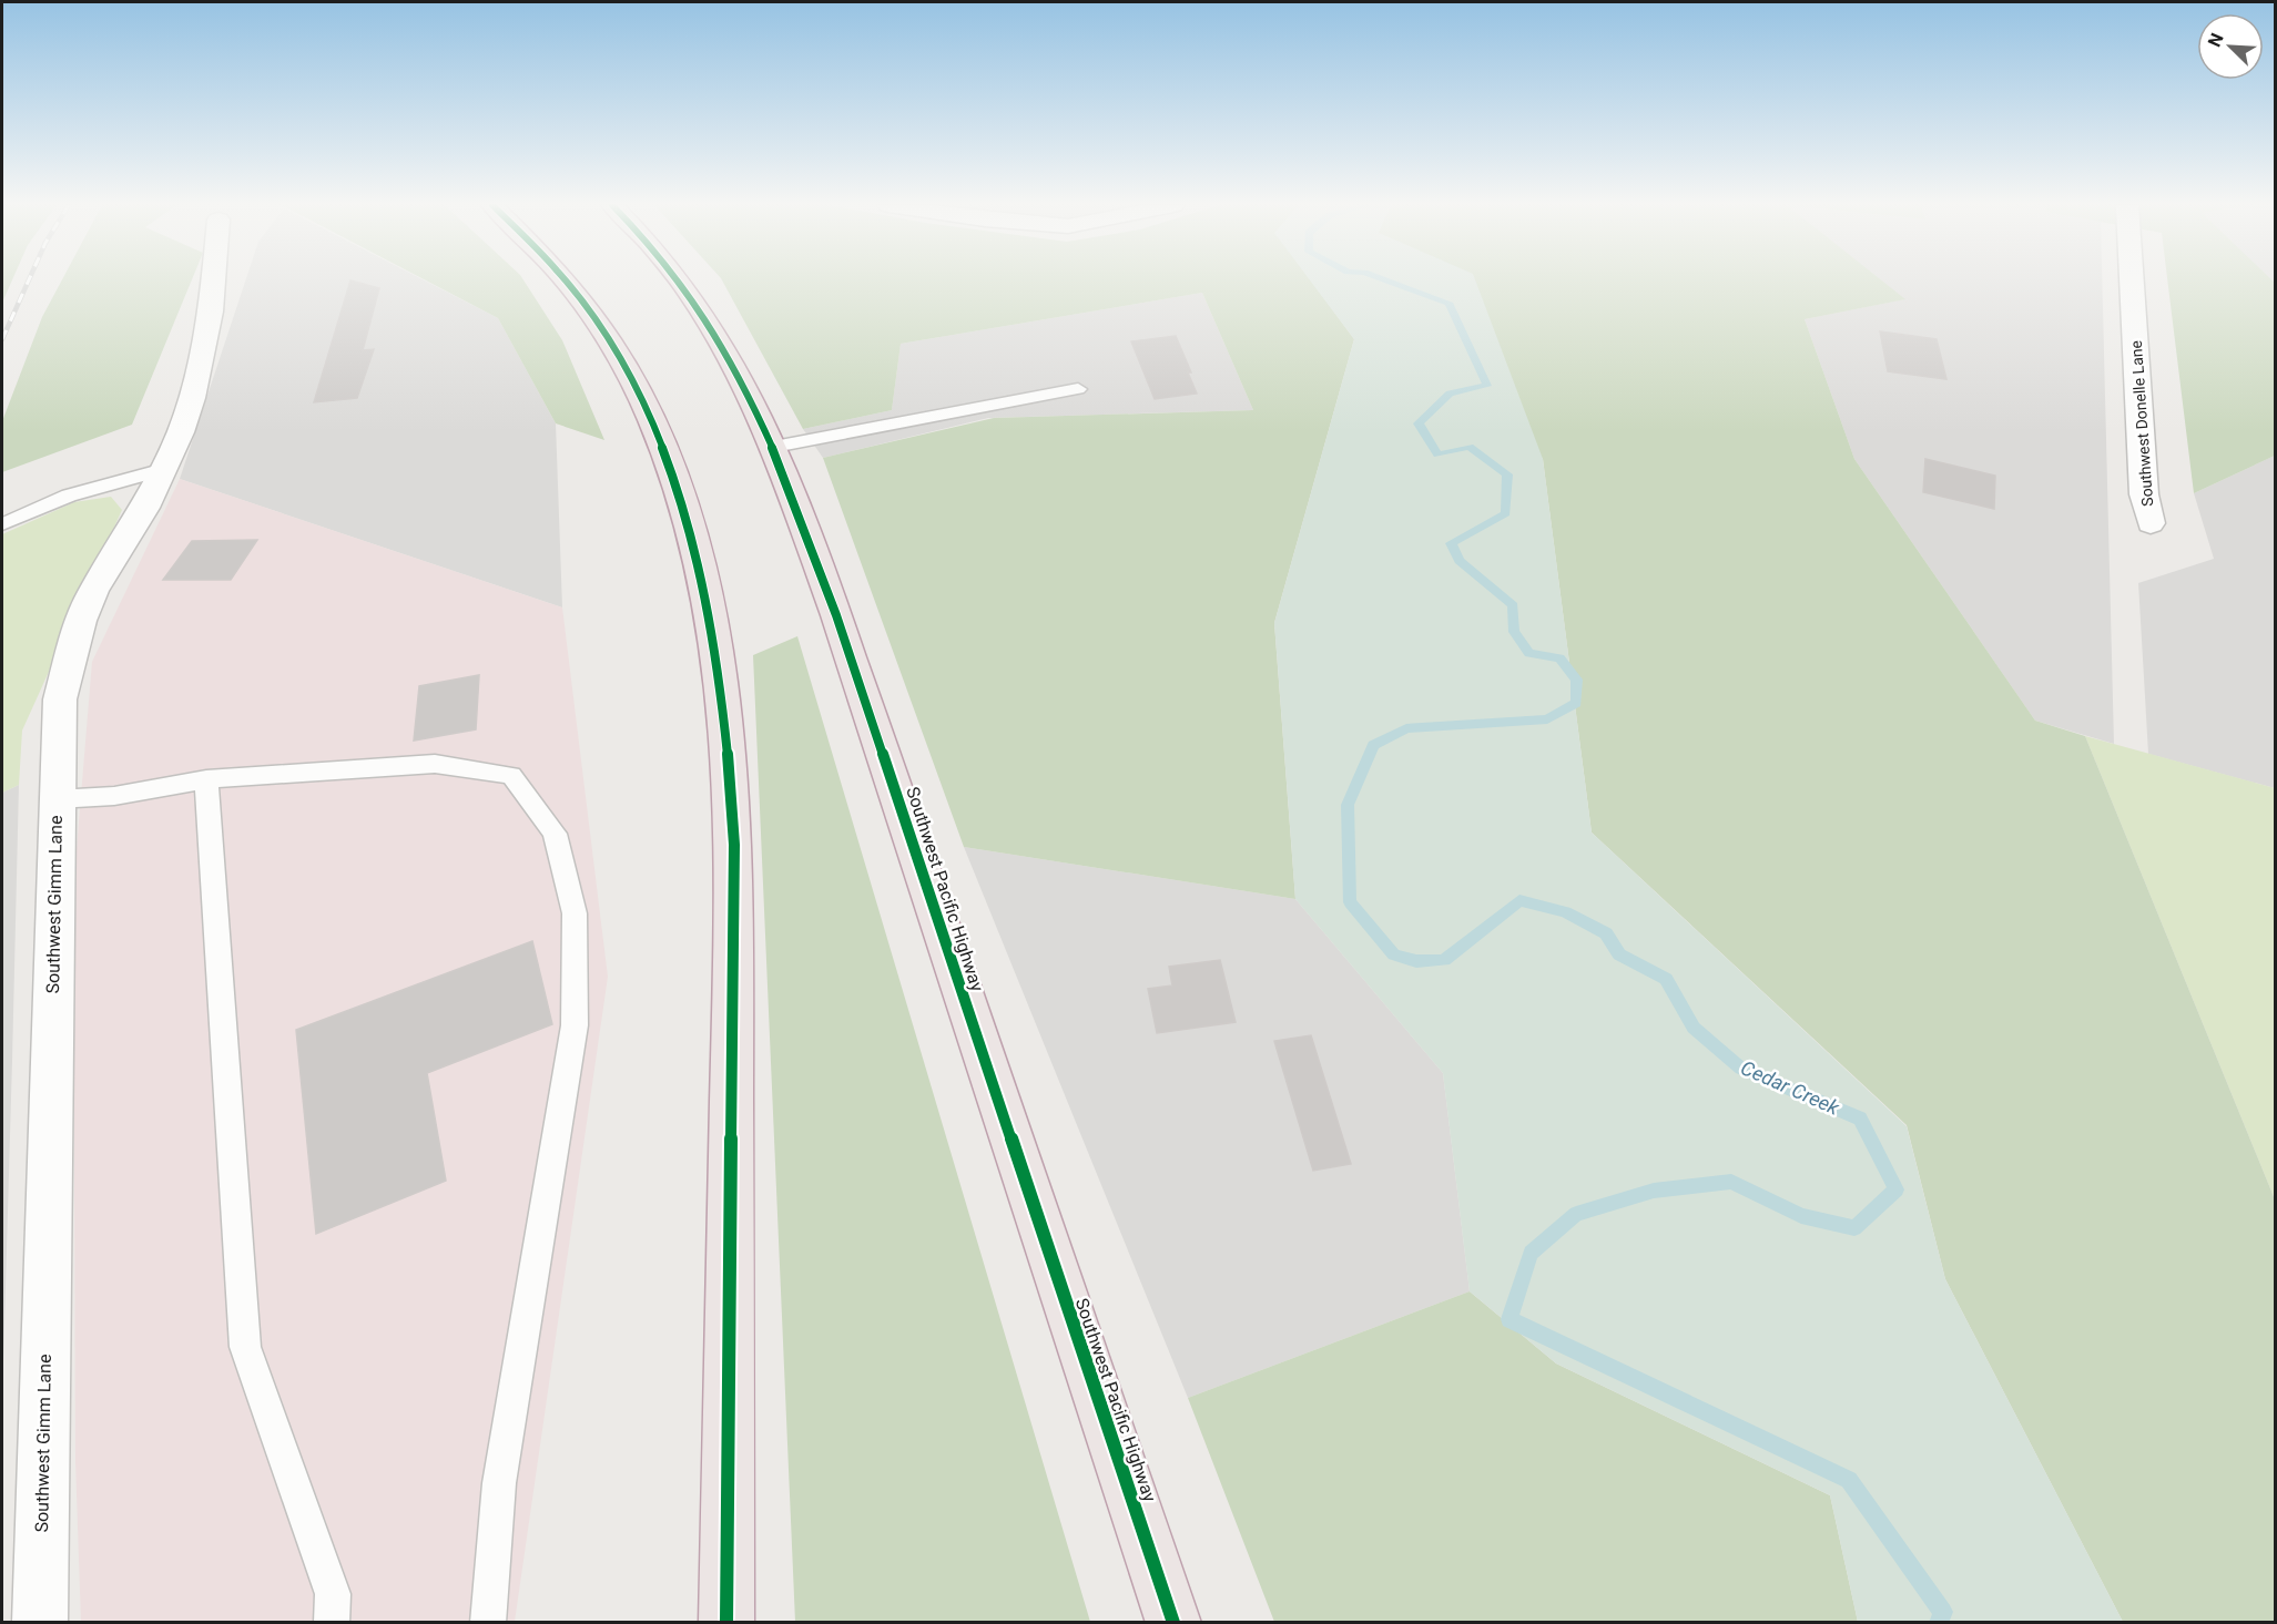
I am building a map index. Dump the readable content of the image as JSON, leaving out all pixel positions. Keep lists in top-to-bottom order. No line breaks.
{"streets":{"highway":["Southwest Pacific Highway"],"street":["Southwest Donelle Lane","Southwest Gimm Lane"]},"water":["Cedar Creek"],"north":"top left"}
